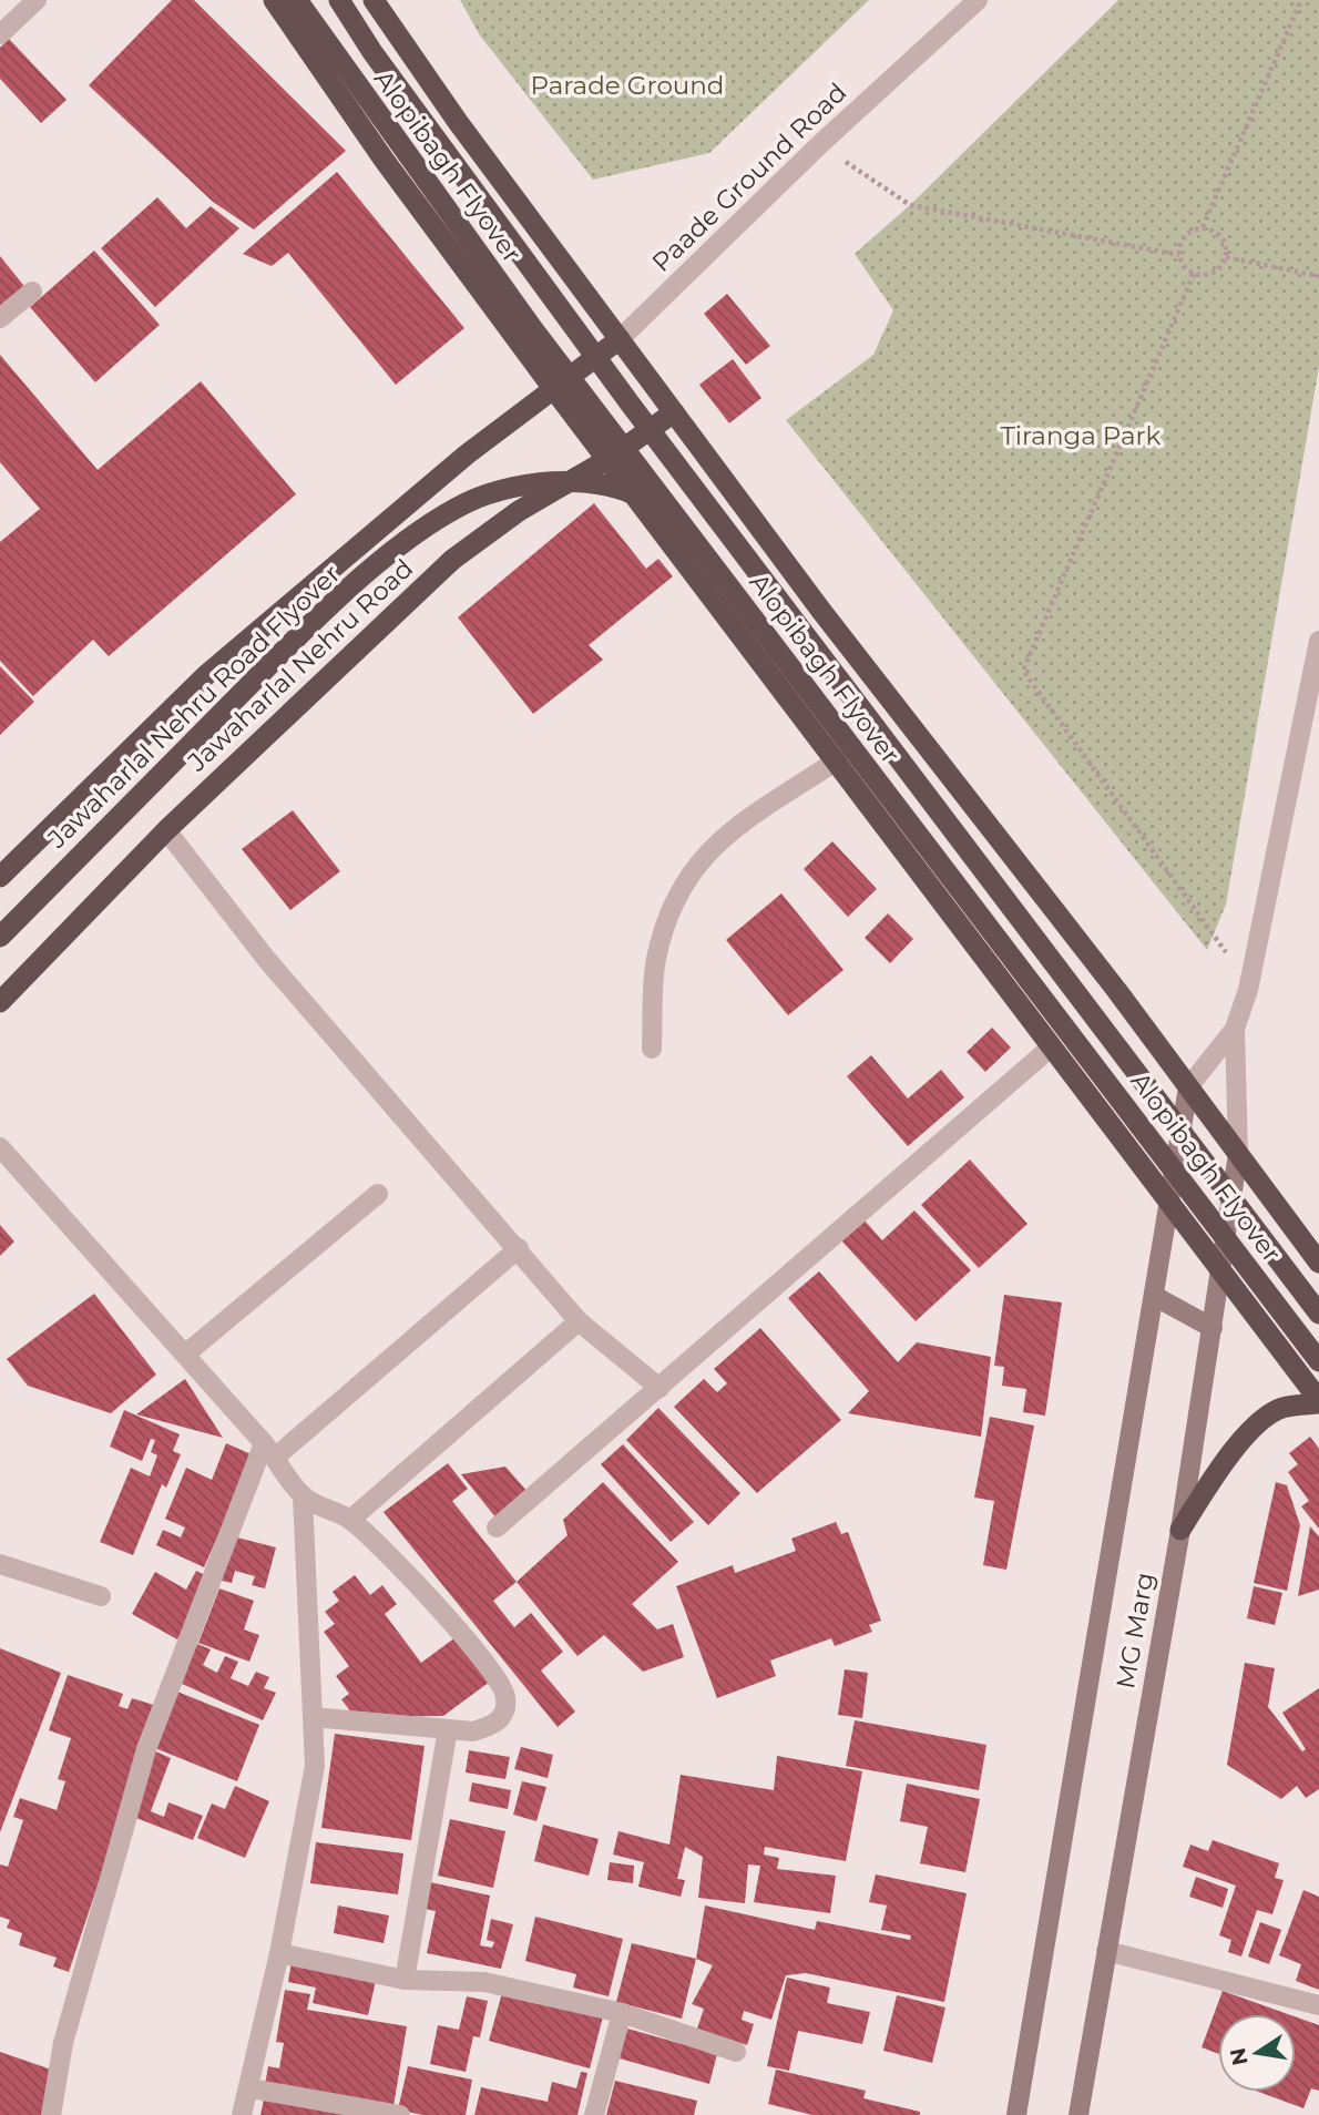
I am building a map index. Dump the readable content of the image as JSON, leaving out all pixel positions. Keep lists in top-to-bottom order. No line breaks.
{"streets":{"highway":["Alopibagh Flyover","Paade Ground Road","Jawaharlal Nehru Road","Jawaharlal Nehru Road Flyover"],"main road":["MG Marg"]},"crossings":[["Alopibagh Flyover","Jawaharlal Nehru Road Flyover"],["Paade Ground Road","Jawaharlal Nehru Road"]],"parks":["Parade Ground","Tiranga Park"],"north":"left"}
